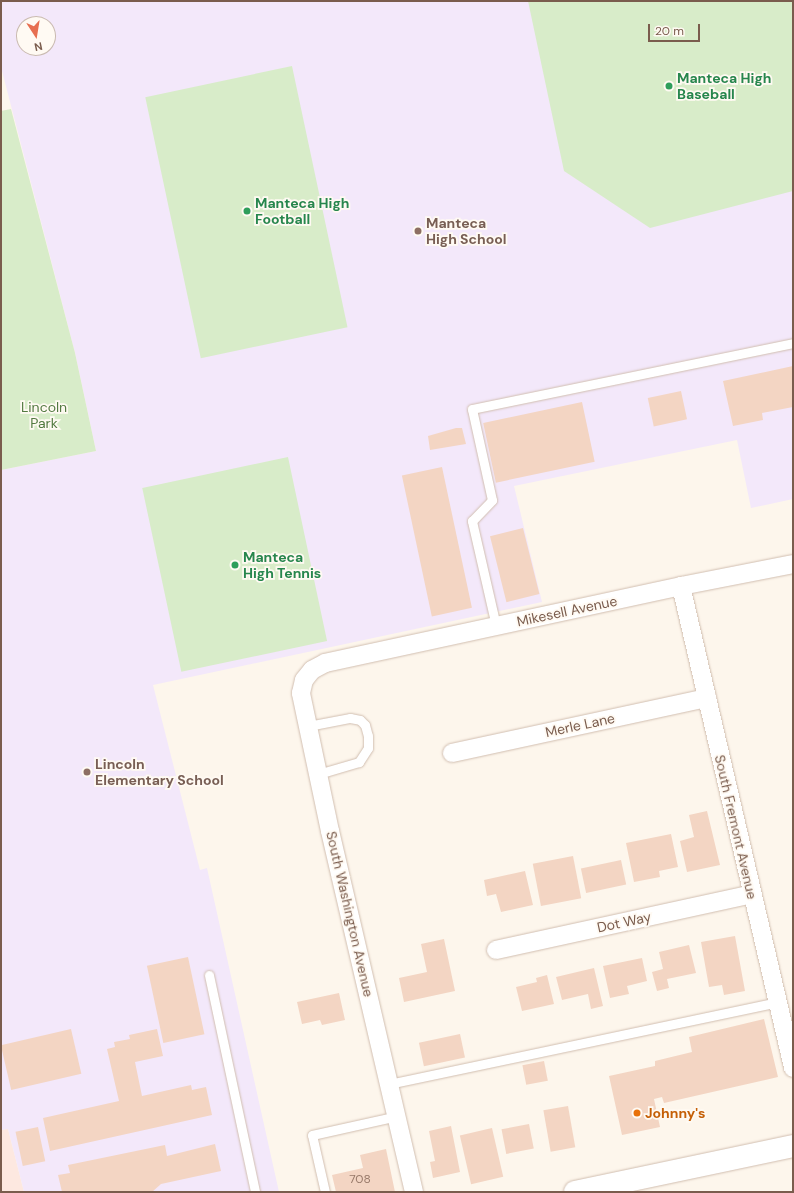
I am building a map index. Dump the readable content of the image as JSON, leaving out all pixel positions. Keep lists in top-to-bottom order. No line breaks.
{"streets":{"street":["Mikesell Avenue","Merle Lane","South Fremont Avenue","South Washington Avenue","Dot Way"]},"crossings":[["Mikesell Avenue","South Fremont Avenue"],["Mikesell Avenue","South Washington Avenue"],["Merle Lane","South Fremont Avenue"],["South Fremont Avenue","Dot Way"]],"parks":["Lincoln Park"],"places":["Manteca High Baseball","Manteca High Football","Manteca High School","Manteca High Tennis","Lincoln Elementary School","Johnny's"],"house_numbers":["708"],"scale_bar":"20 m","north":"bottom"}
